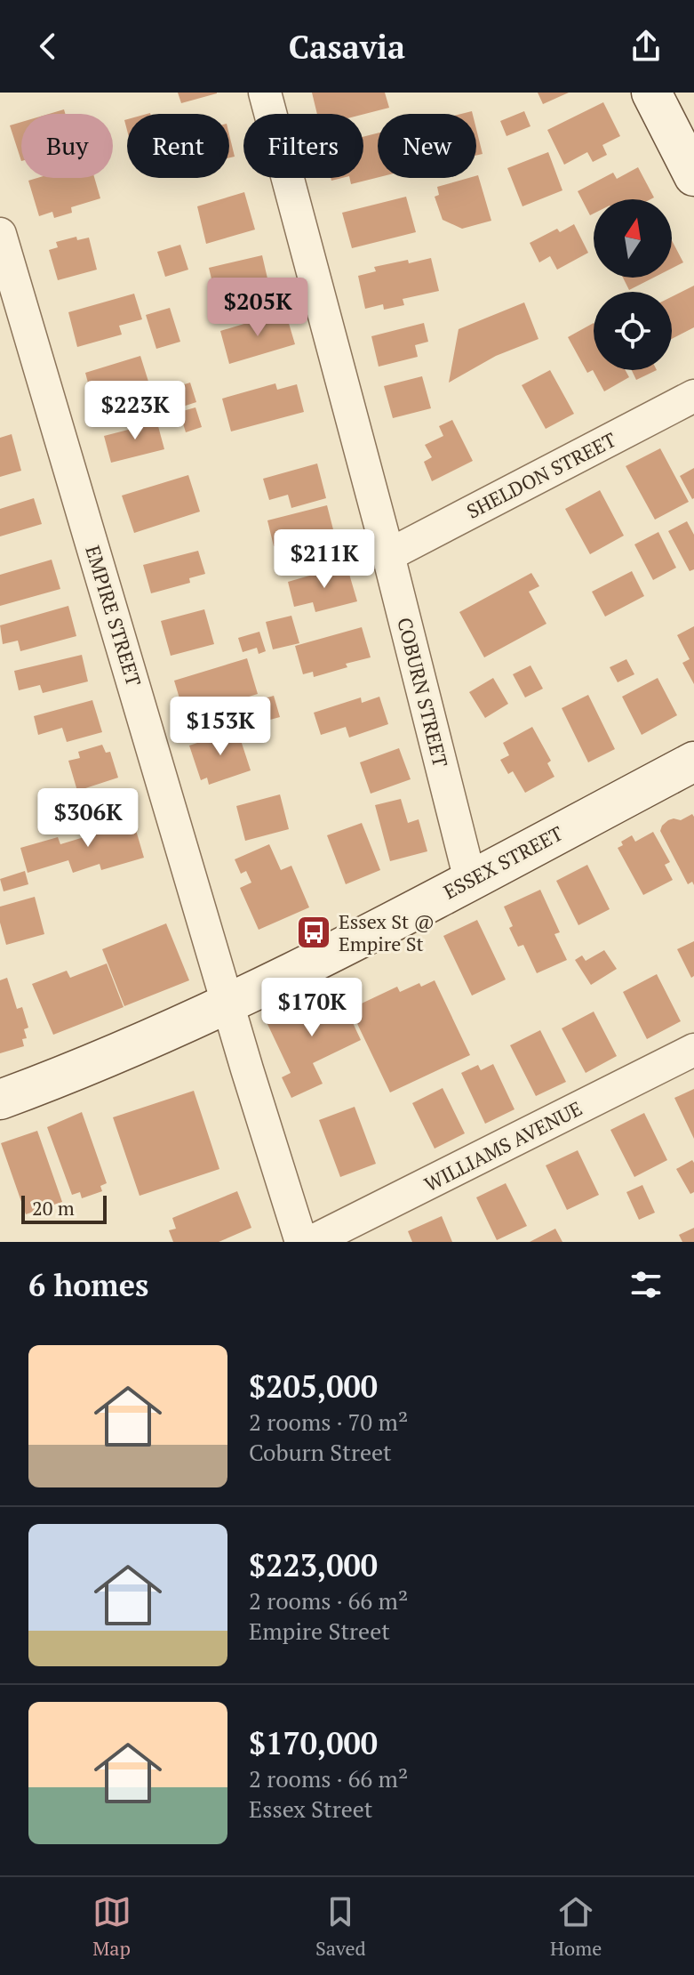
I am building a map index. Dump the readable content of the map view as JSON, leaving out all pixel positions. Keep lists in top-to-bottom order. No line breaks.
{"streets":{"main road":["ESSEX STREET"],"street":["SHELDON STREET","EMPIRE STREET","COBURN STREET","WILLIAMS AVENUE"]},"crossings":[["SHELDON STREET","COBURN STREET"],["EMPIRE STREET","ESSEX STREET"],["COBURN STREET","ESSEX STREET"]],"places":{"bus stop":["Essex St @ Empire St"]},"scale_bar":"20 m","north":"top","page":{"header":"Casavia","chip":["Buy","Rent","Filters","New"],"price":["$205K","$223K","$211K","$153K","$306K","$170K"],"scale":"20 m","heading":"6 homes","list":[{"name":"$205,000","note":"2 rooms · 70 m² · Coburn Street"},{"name":"$223,000","note":"2 rooms · 66 m² · Empire Street"},{"name":"$170,000","note":"2 rooms · 66 m² · Essex Street"}],"tabs":["Map","Saved","Home"]}}
